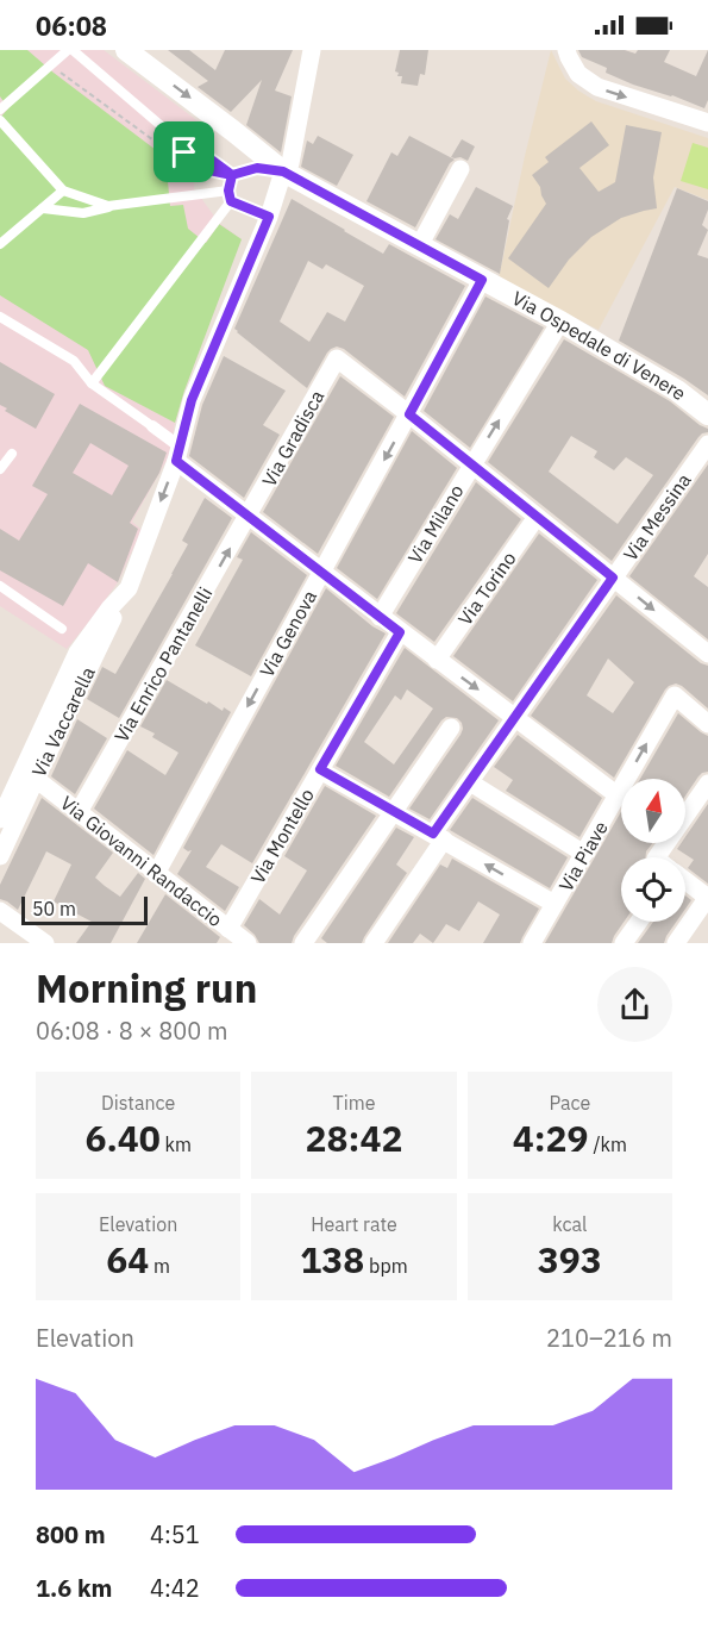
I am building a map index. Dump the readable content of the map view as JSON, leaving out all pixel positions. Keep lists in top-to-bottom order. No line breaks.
{"streets":{"street":["Via Ospedale di Venere","Via Gradisca","Via Messina","Via Milano","Via Torino","Via Genova","Via Enrico Pantanelli","Via Vaccarella","Via Montello","Via Piave","Via Giovanni Randaccio"]},"crossings":[["Via Ospedale di Venere","Via Milano"],["Via Ospedale di Venere","Via Genova"],["Via Ospedale di Venere","Via Vaccarella"],["Via Gradisca","Via Genova"],["Via Gradisca","Via Enrico Pantanelli"],["Via Genova","Via Giovanni Randaccio"],["Via Enrico Pantanelli","Via Giovanni Randaccio"],["Via Vaccarella","Via Giovanni Randaccio"],["Via Montello","Via Giovanni Randaccio"]],"one_way":["Via Milano","Via Genova","Via Enrico Pantanelli"],"scale_bar":"50 m","north":"top","page":{"status":"06:08","scale":"50 m","heading":["Morning run","06:08 · 8 × 800 m"],"stats":[["Distance","6.40 km"],["Time","28:42"],["Pace","4:29 /km"],["Elevation","64 m"],["Heart rate","138 bpm"],["kcal","393"]],"chart":["Elevation","210–216 m"],"list":[{"name":"800 m","note":"4:51"},{"name":"1.6 km","note":"4:42"}]}}
